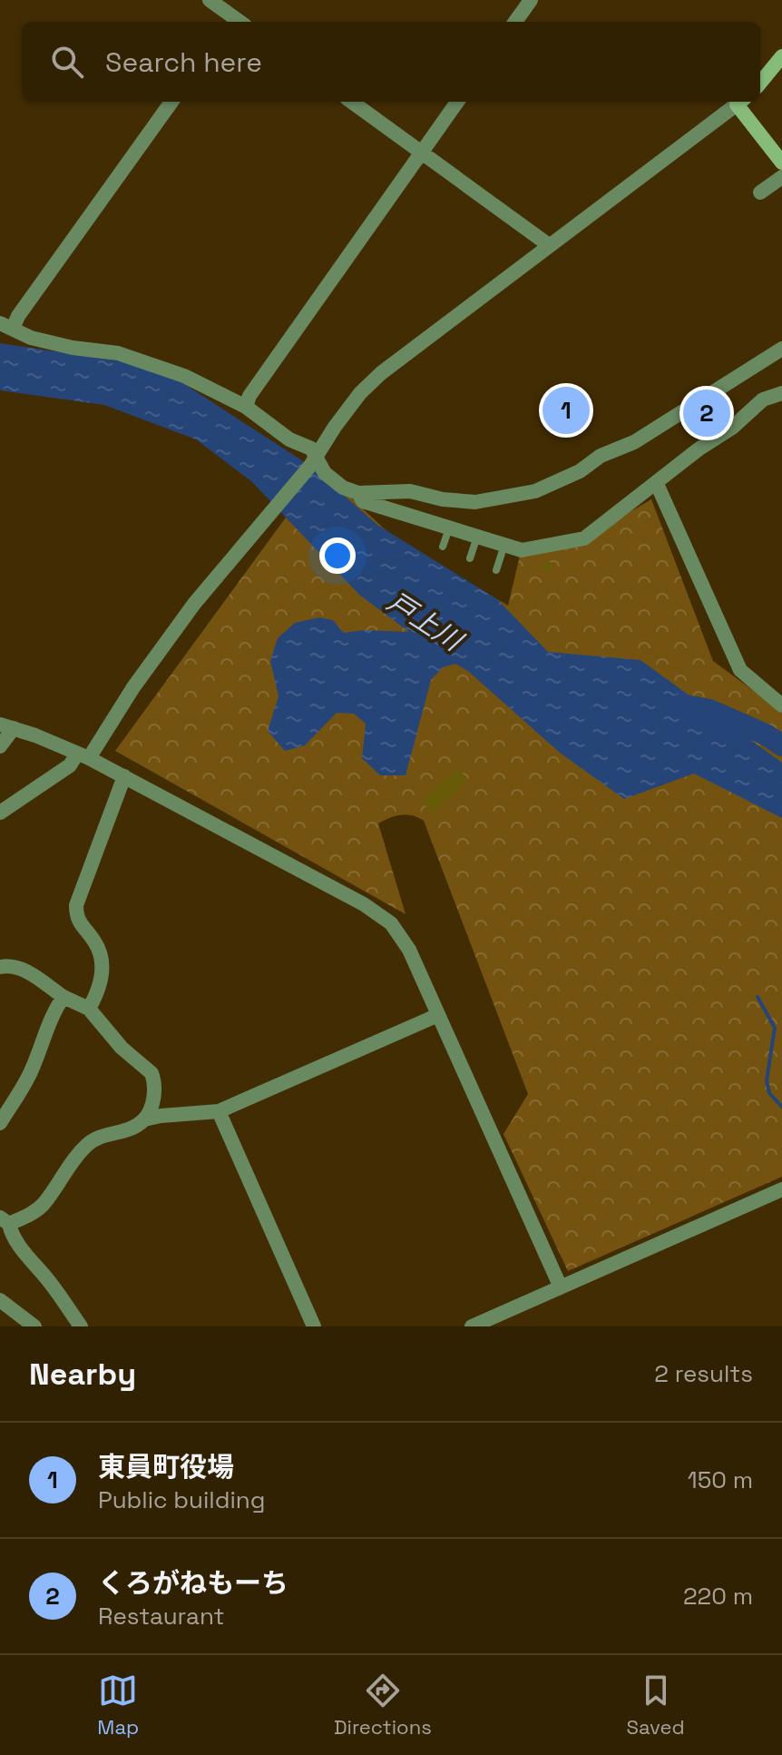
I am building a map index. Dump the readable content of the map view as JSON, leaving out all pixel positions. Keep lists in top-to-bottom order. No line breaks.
{"water":["戸上川"],"page":{"search":"Search here","pins":["1","2"],"heading":["Nearby","2 results"],"list":[{"mark":"1","name":"東員町役場","note":"Public building","value":"150 m"},{"mark":"2","name":"くろがねもーち","note":"Restaurant","value":"220 m"}],"nav":["Map","Directions","Saved"]}}
